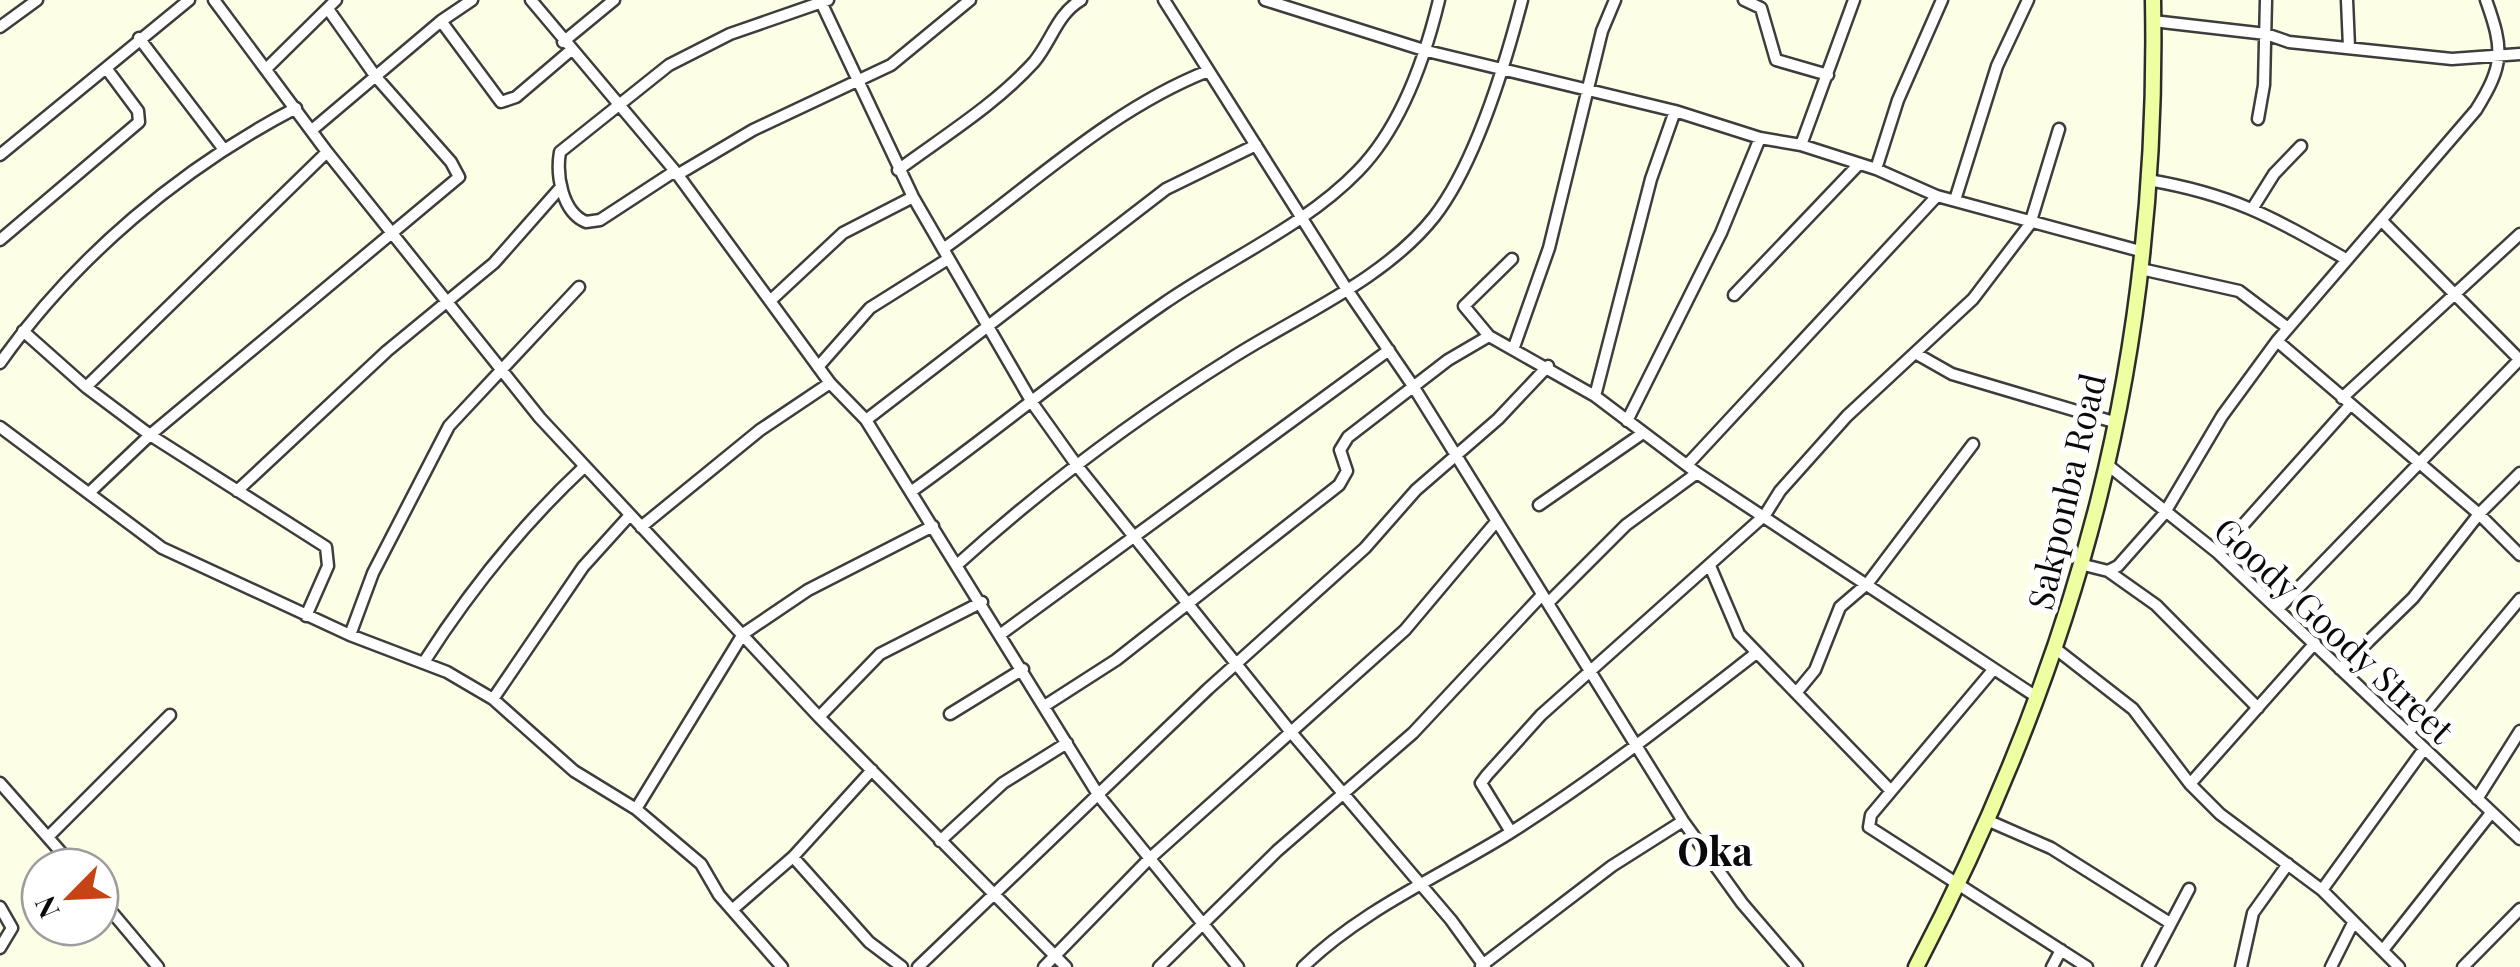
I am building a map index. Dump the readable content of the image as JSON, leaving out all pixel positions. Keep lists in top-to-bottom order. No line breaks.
{"streets":{"main road":["Sakponba Road"],"street":["Goody Goody Street"]},"crossings":[["Sakponba Road","Goody Goody Street"]],"districts":["Oka"],"north":"bottom left"}
